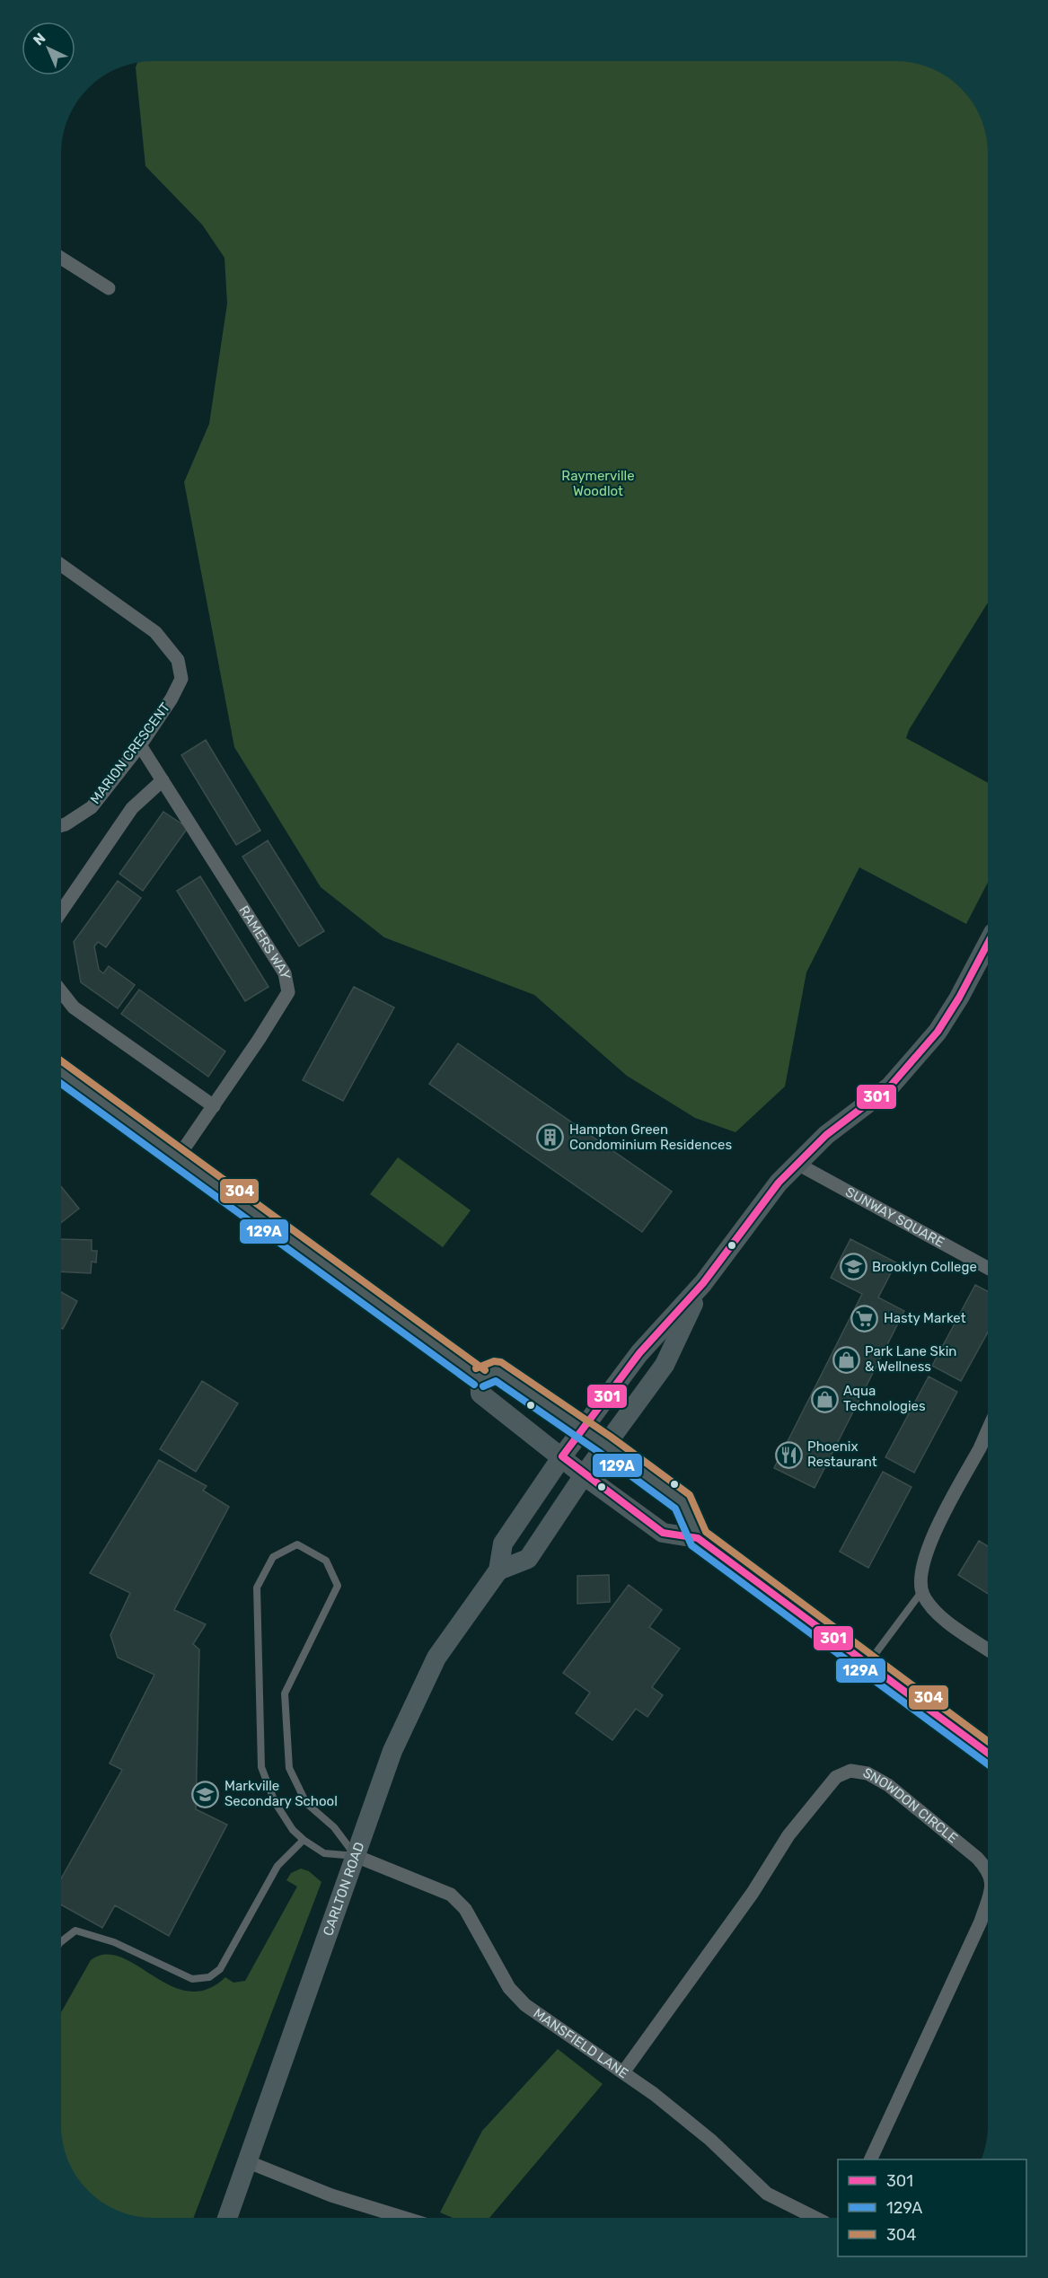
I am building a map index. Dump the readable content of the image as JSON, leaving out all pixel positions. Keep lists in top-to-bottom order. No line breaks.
{"streets":{"street":["MARION CRESCENT","RAMERS WAY","SUNWAY SQUARE","SNOWDON CIRCLE","CARLTON ROAD","MANSFIELD LANE"]},"crossings":[["MARION CRESCENT","RAMERS WAY"],["SNOWDON CIRCLE","MANSFIELD LANE"],["CARLTON ROAD","MANSFIELD LANE"]],"parks":["Raymerville Woodlot"],"places":{"building":["Hampton Green Condominium Residences"],"school or university":["Brooklyn College","Markville Secondary School"],"supermarket":["Hasty Market"],"shop":["Park Lane Skin & Wellness","Aqua Technologies"],"restaurant":["Phoenix Restaurant"]},"lines":["transit line 301","transit line 304","transit line 129A"],"legend":["301","129A","304"],"north":"top left"}
